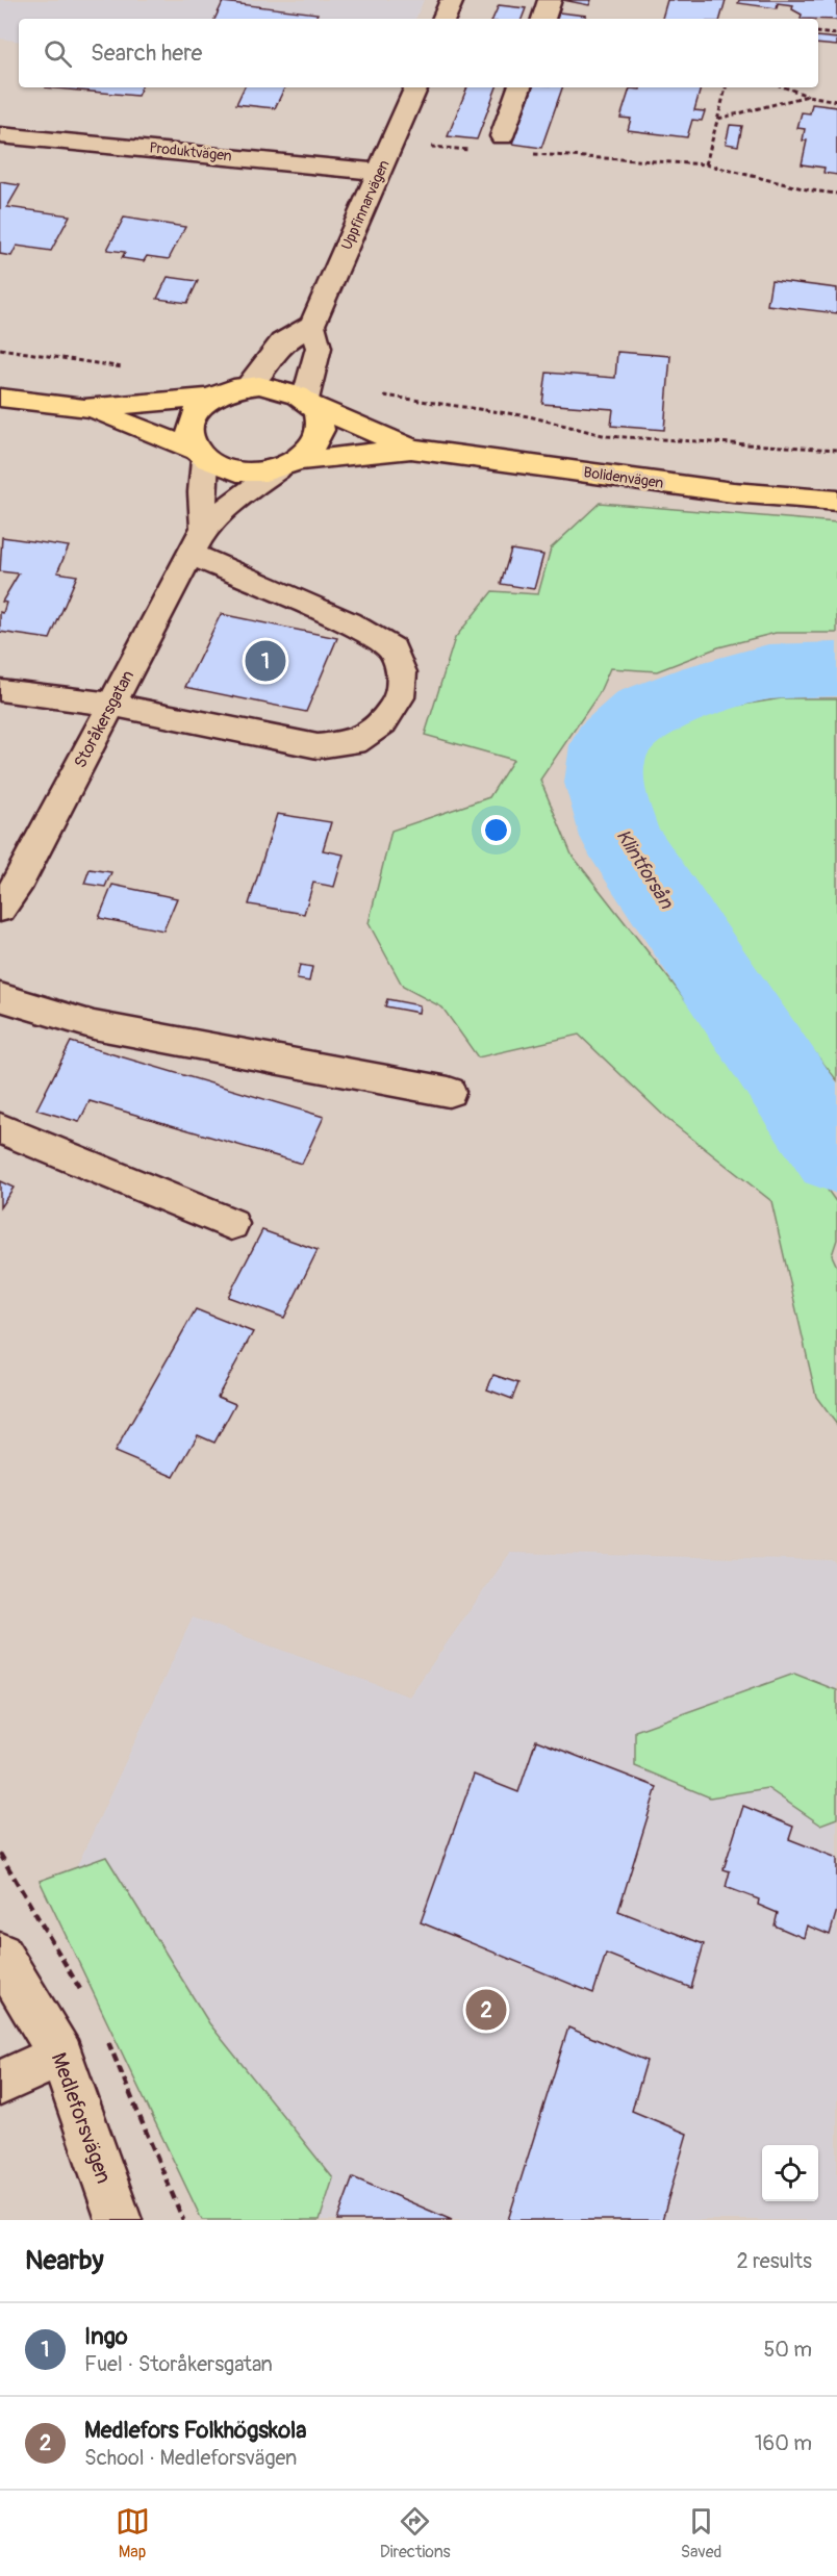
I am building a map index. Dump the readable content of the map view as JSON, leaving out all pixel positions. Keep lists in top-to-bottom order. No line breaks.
{"streets":{"main road":["Bolidenvägen"],"street":["Produktvägen","Uppfinnarvägen","Storåkersgatan","Medleforsvägen"]},"crossings":[["Produktvägen","Uppfinnarvägen"],["Bolidenvägen","Storåkersgatan"]],"water":["Klintforsån"],"page":{"search":"Search here","pins":["1","2"],"heading":["Nearby","2 results"],"list":[{"mark":"1","name":"Ingo","note":"Fuel · Storåkersgatan","value":"50 m"},{"mark":"2","name":"Medlefors Folkhögskola","note":"School · Medleforsvägen","value":"160 m"}],"nav":["Map","Directions","Saved"]}}
